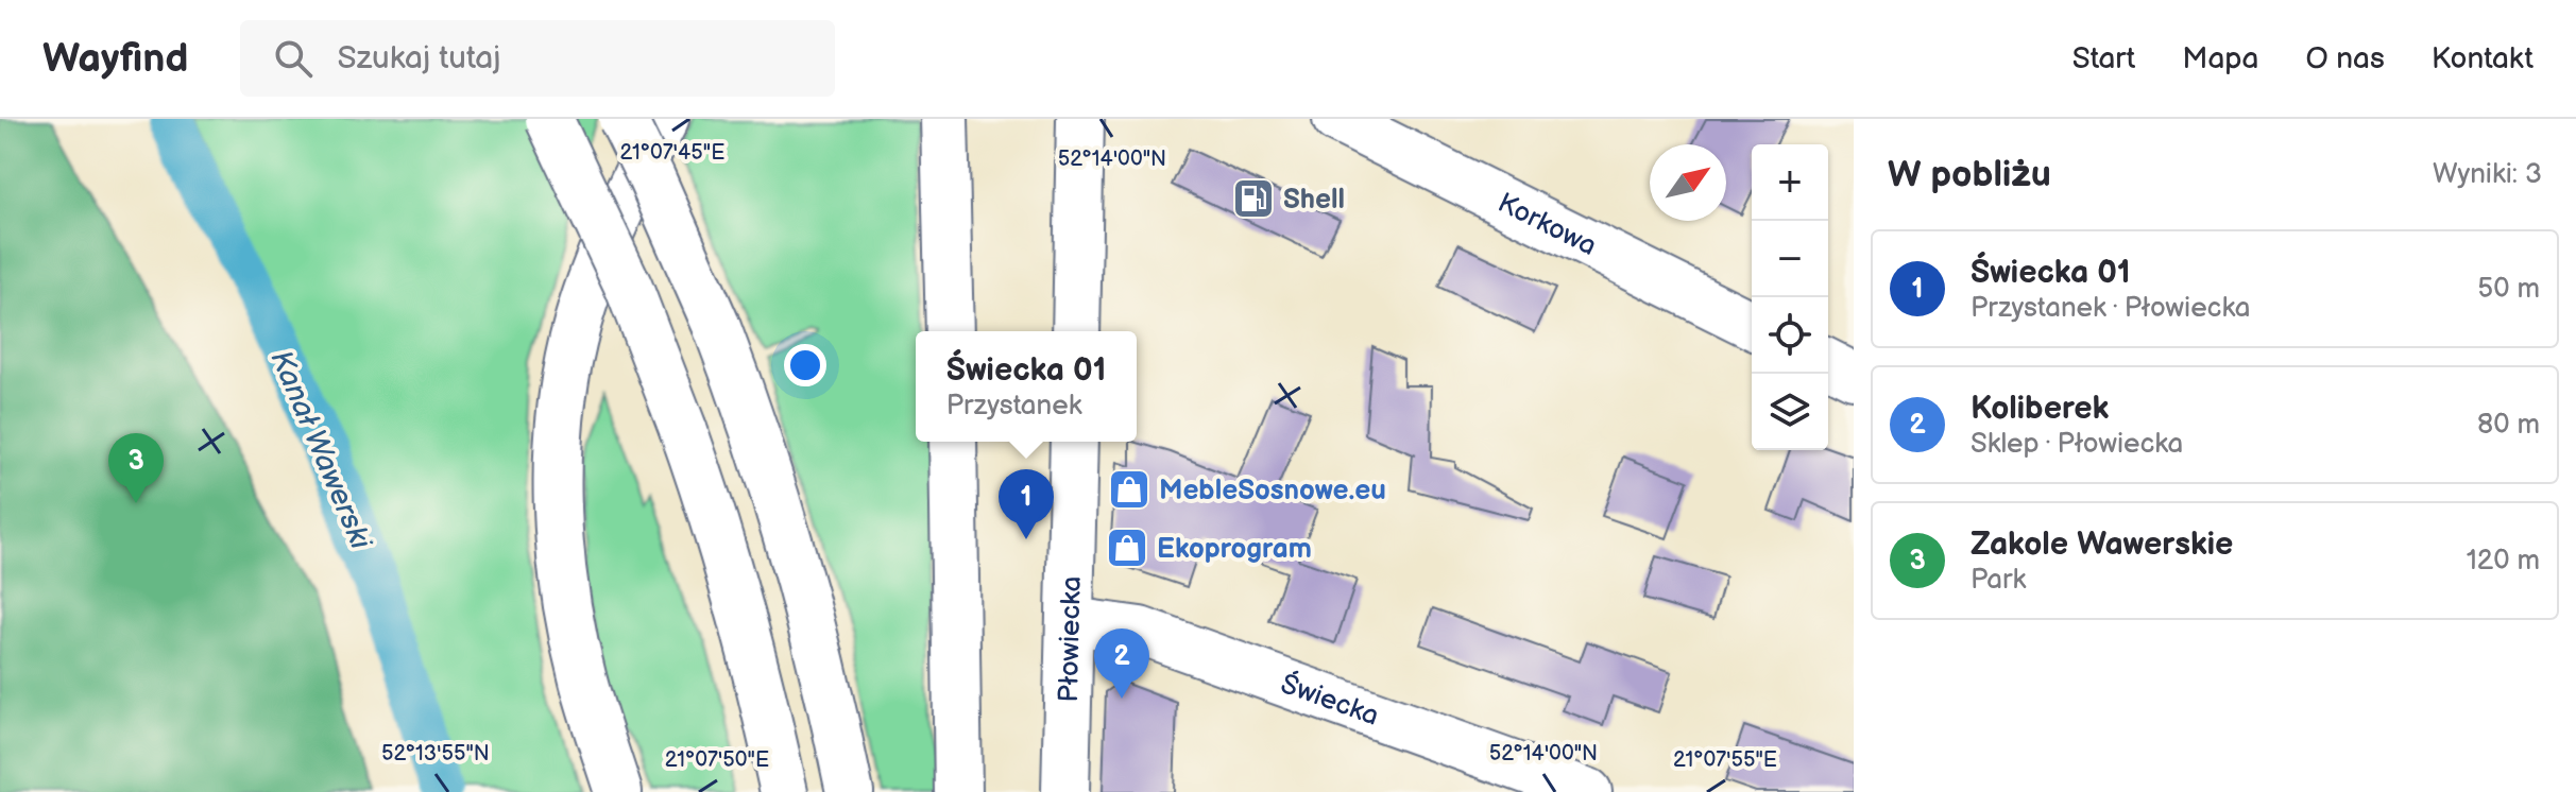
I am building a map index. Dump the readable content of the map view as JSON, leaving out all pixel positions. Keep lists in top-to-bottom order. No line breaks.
{"streets":{"main road":["Korkowa","Płowiecka","Świecka"]},"crossings":[["Płowiecka","Świecka"]],"water":["Kanał Wawerski"],"places":{"fuel station":["Shell"],"shop":["MebleSosnowe.eu","Ekoprogram"]},"north":"top right","page":{"header":"Wayfind","search":"Szukaj tutaj","nav":["Start","Mapa","O nas","Kontakt"],"heading":["W pobliżu","Wyniki: 3"],"map_buttons":["+","−"],"list":[{"mark":"1","name":"Świecka 01","note":"Przystanek · Płowiecka","value":"50 m"},{"mark":"2","name":"Koliberek","note":"Sklep · Płowiecka","value":"80 m"},{"mark":"3","name":"Zakole Wawerskie","note":"Park","value":"120 m"}],"popup":["Świecka 01","Przystanek"],"pins":["3","1","2"]},"coordinates":["21°07'45\"E","52°14'00\"N","52°13'55\"N","21°07'50\"E","21°07'55\"E"]}
